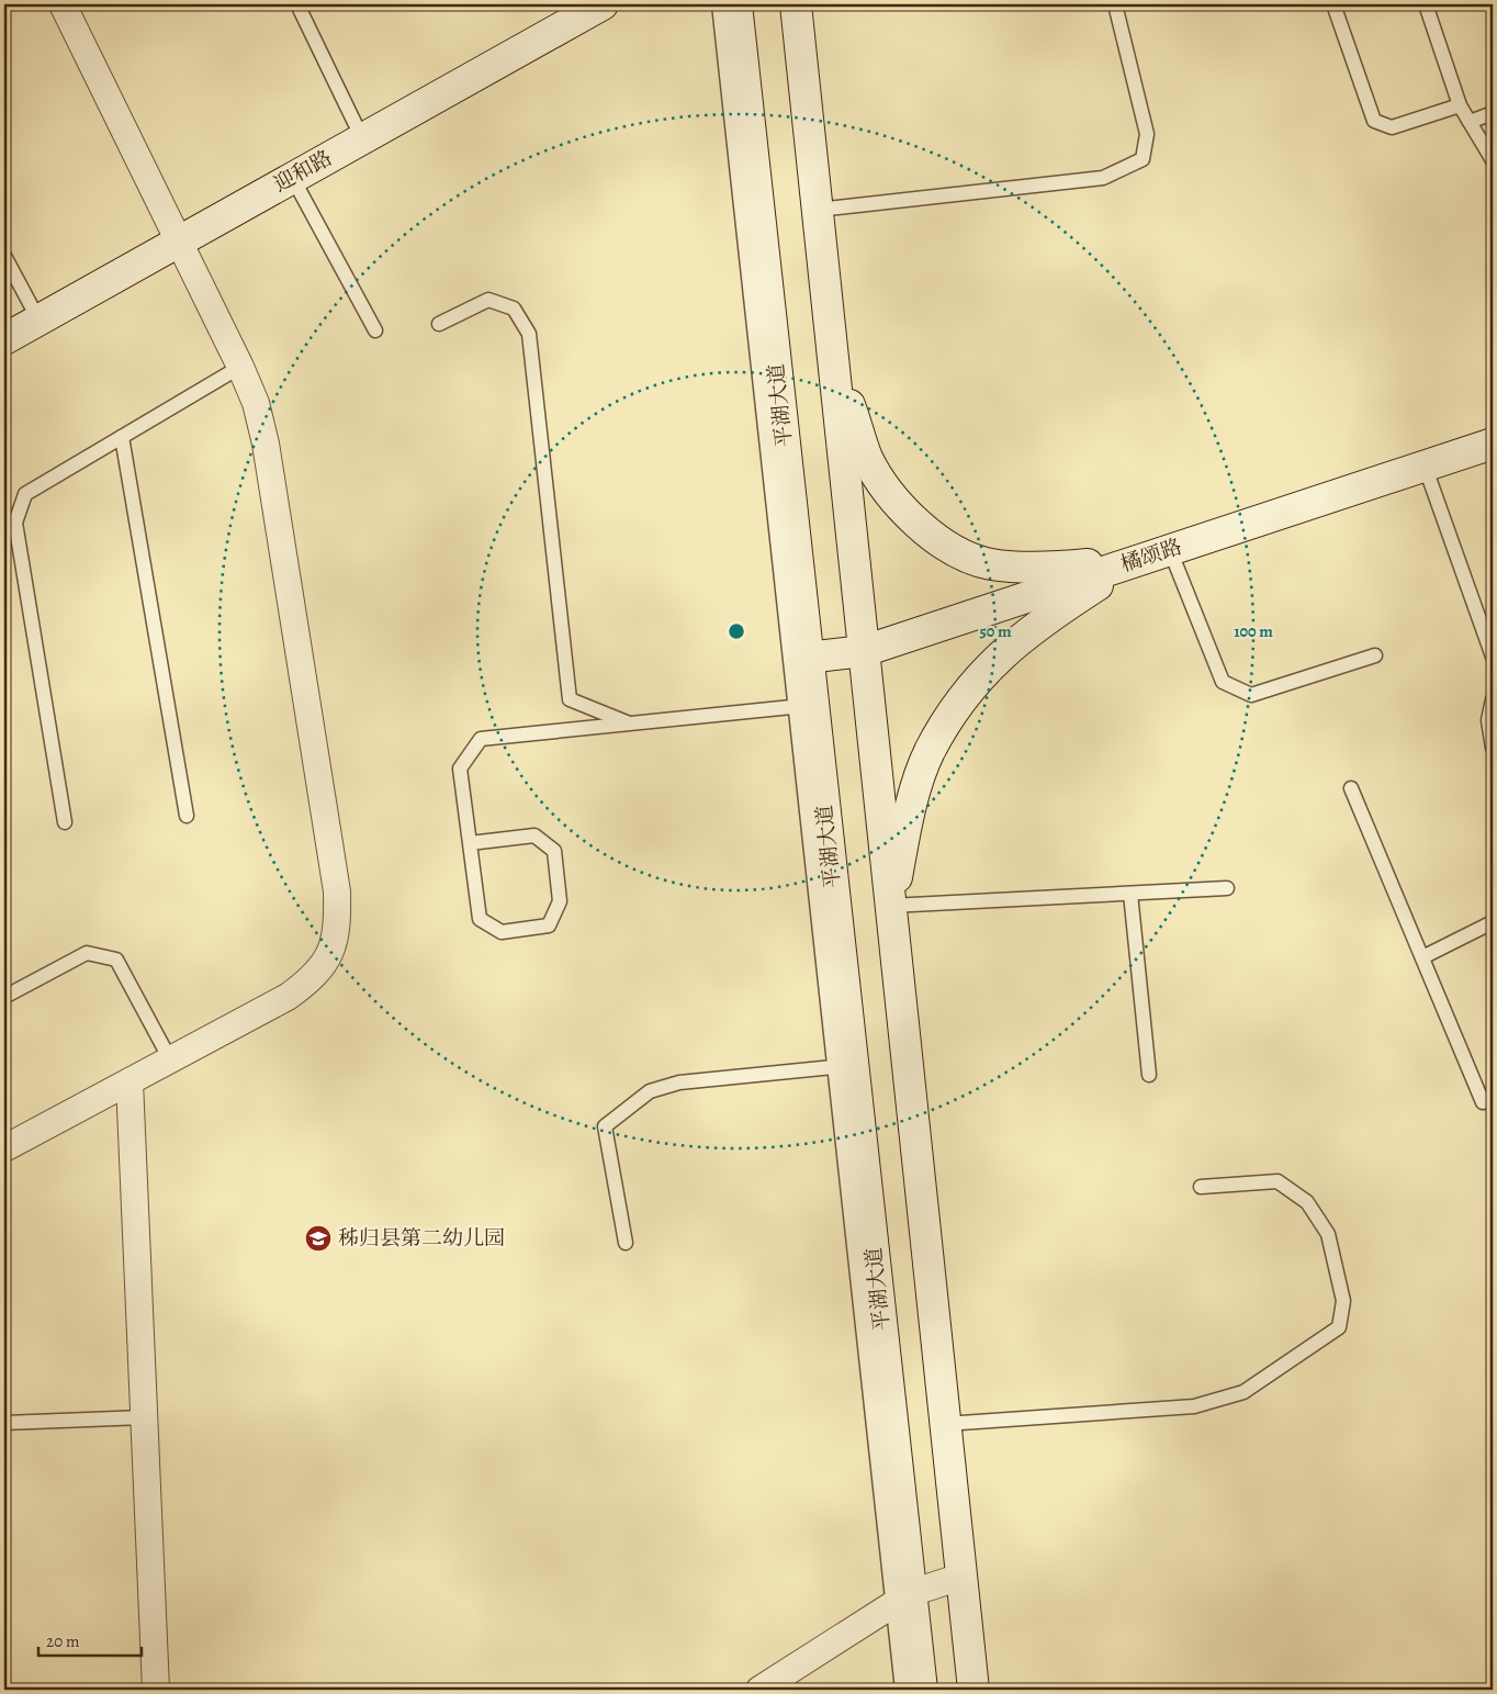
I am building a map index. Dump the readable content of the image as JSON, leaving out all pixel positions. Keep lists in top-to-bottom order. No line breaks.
{"streets":{"main road":["迎和路","平湖大道","橘颂路"]},"crossings":[["平湖大道","橘颂路"]],"places":{"school or university":["秭归县第二幼儿园"]},"scale_bar":"20 m","rings":["50 m","100 m"]}
